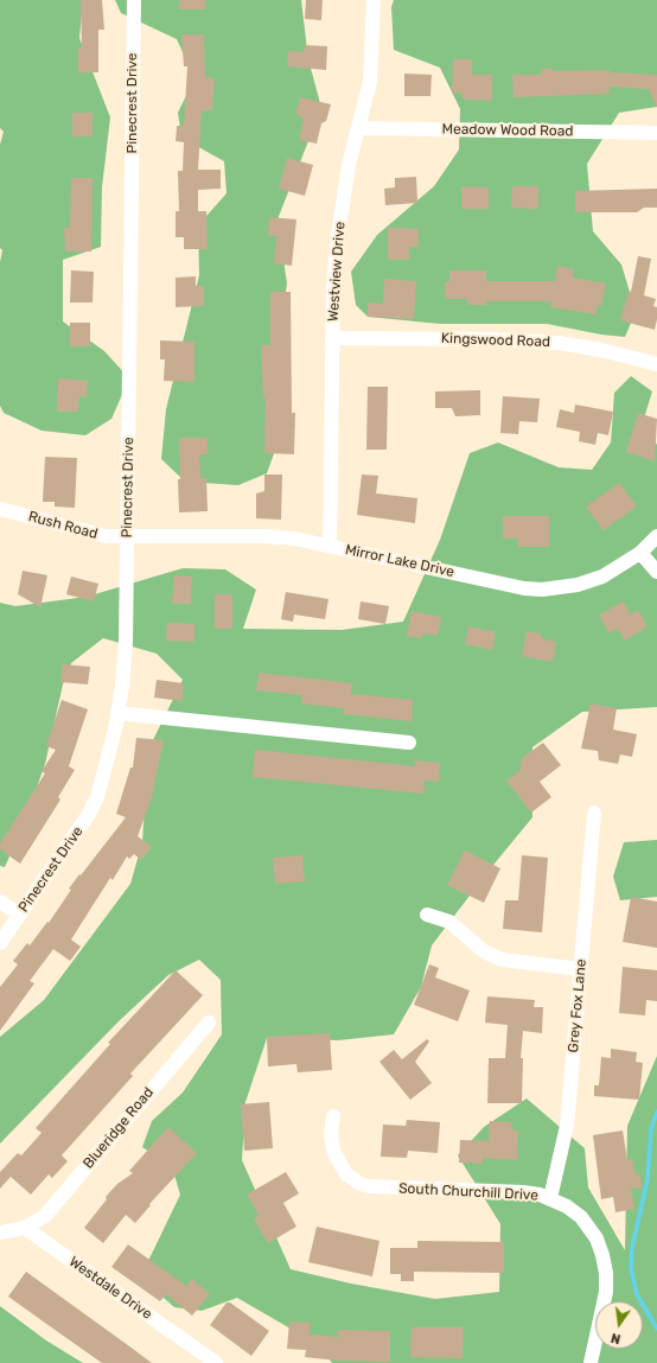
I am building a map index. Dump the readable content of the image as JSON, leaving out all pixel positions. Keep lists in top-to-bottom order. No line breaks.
{"streets":{"street":["Pinecrest Drive","Meadow Wood Road","Westview Drive","Kingswood Road","Rush Road","Mirror Lake Drive","Grey Fox Lane","Blueridge Road","South Churchill Drive","Westdale Drive"]},"crossings":[["Pinecrest Drive","Rush Road"],["Pinecrest Drive","Mirror Lake Drive"],["Meadow Wood Road","Westview Drive"],["Westview Drive","Kingswood Road"],["Westview Drive","Mirror Lake Drive"],["Rush Road","Mirror Lake Drive"],["Grey Fox Lane","South Churchill Drive"],["Blueridge Road","Westdale Drive"]],"north":"bottom"}
